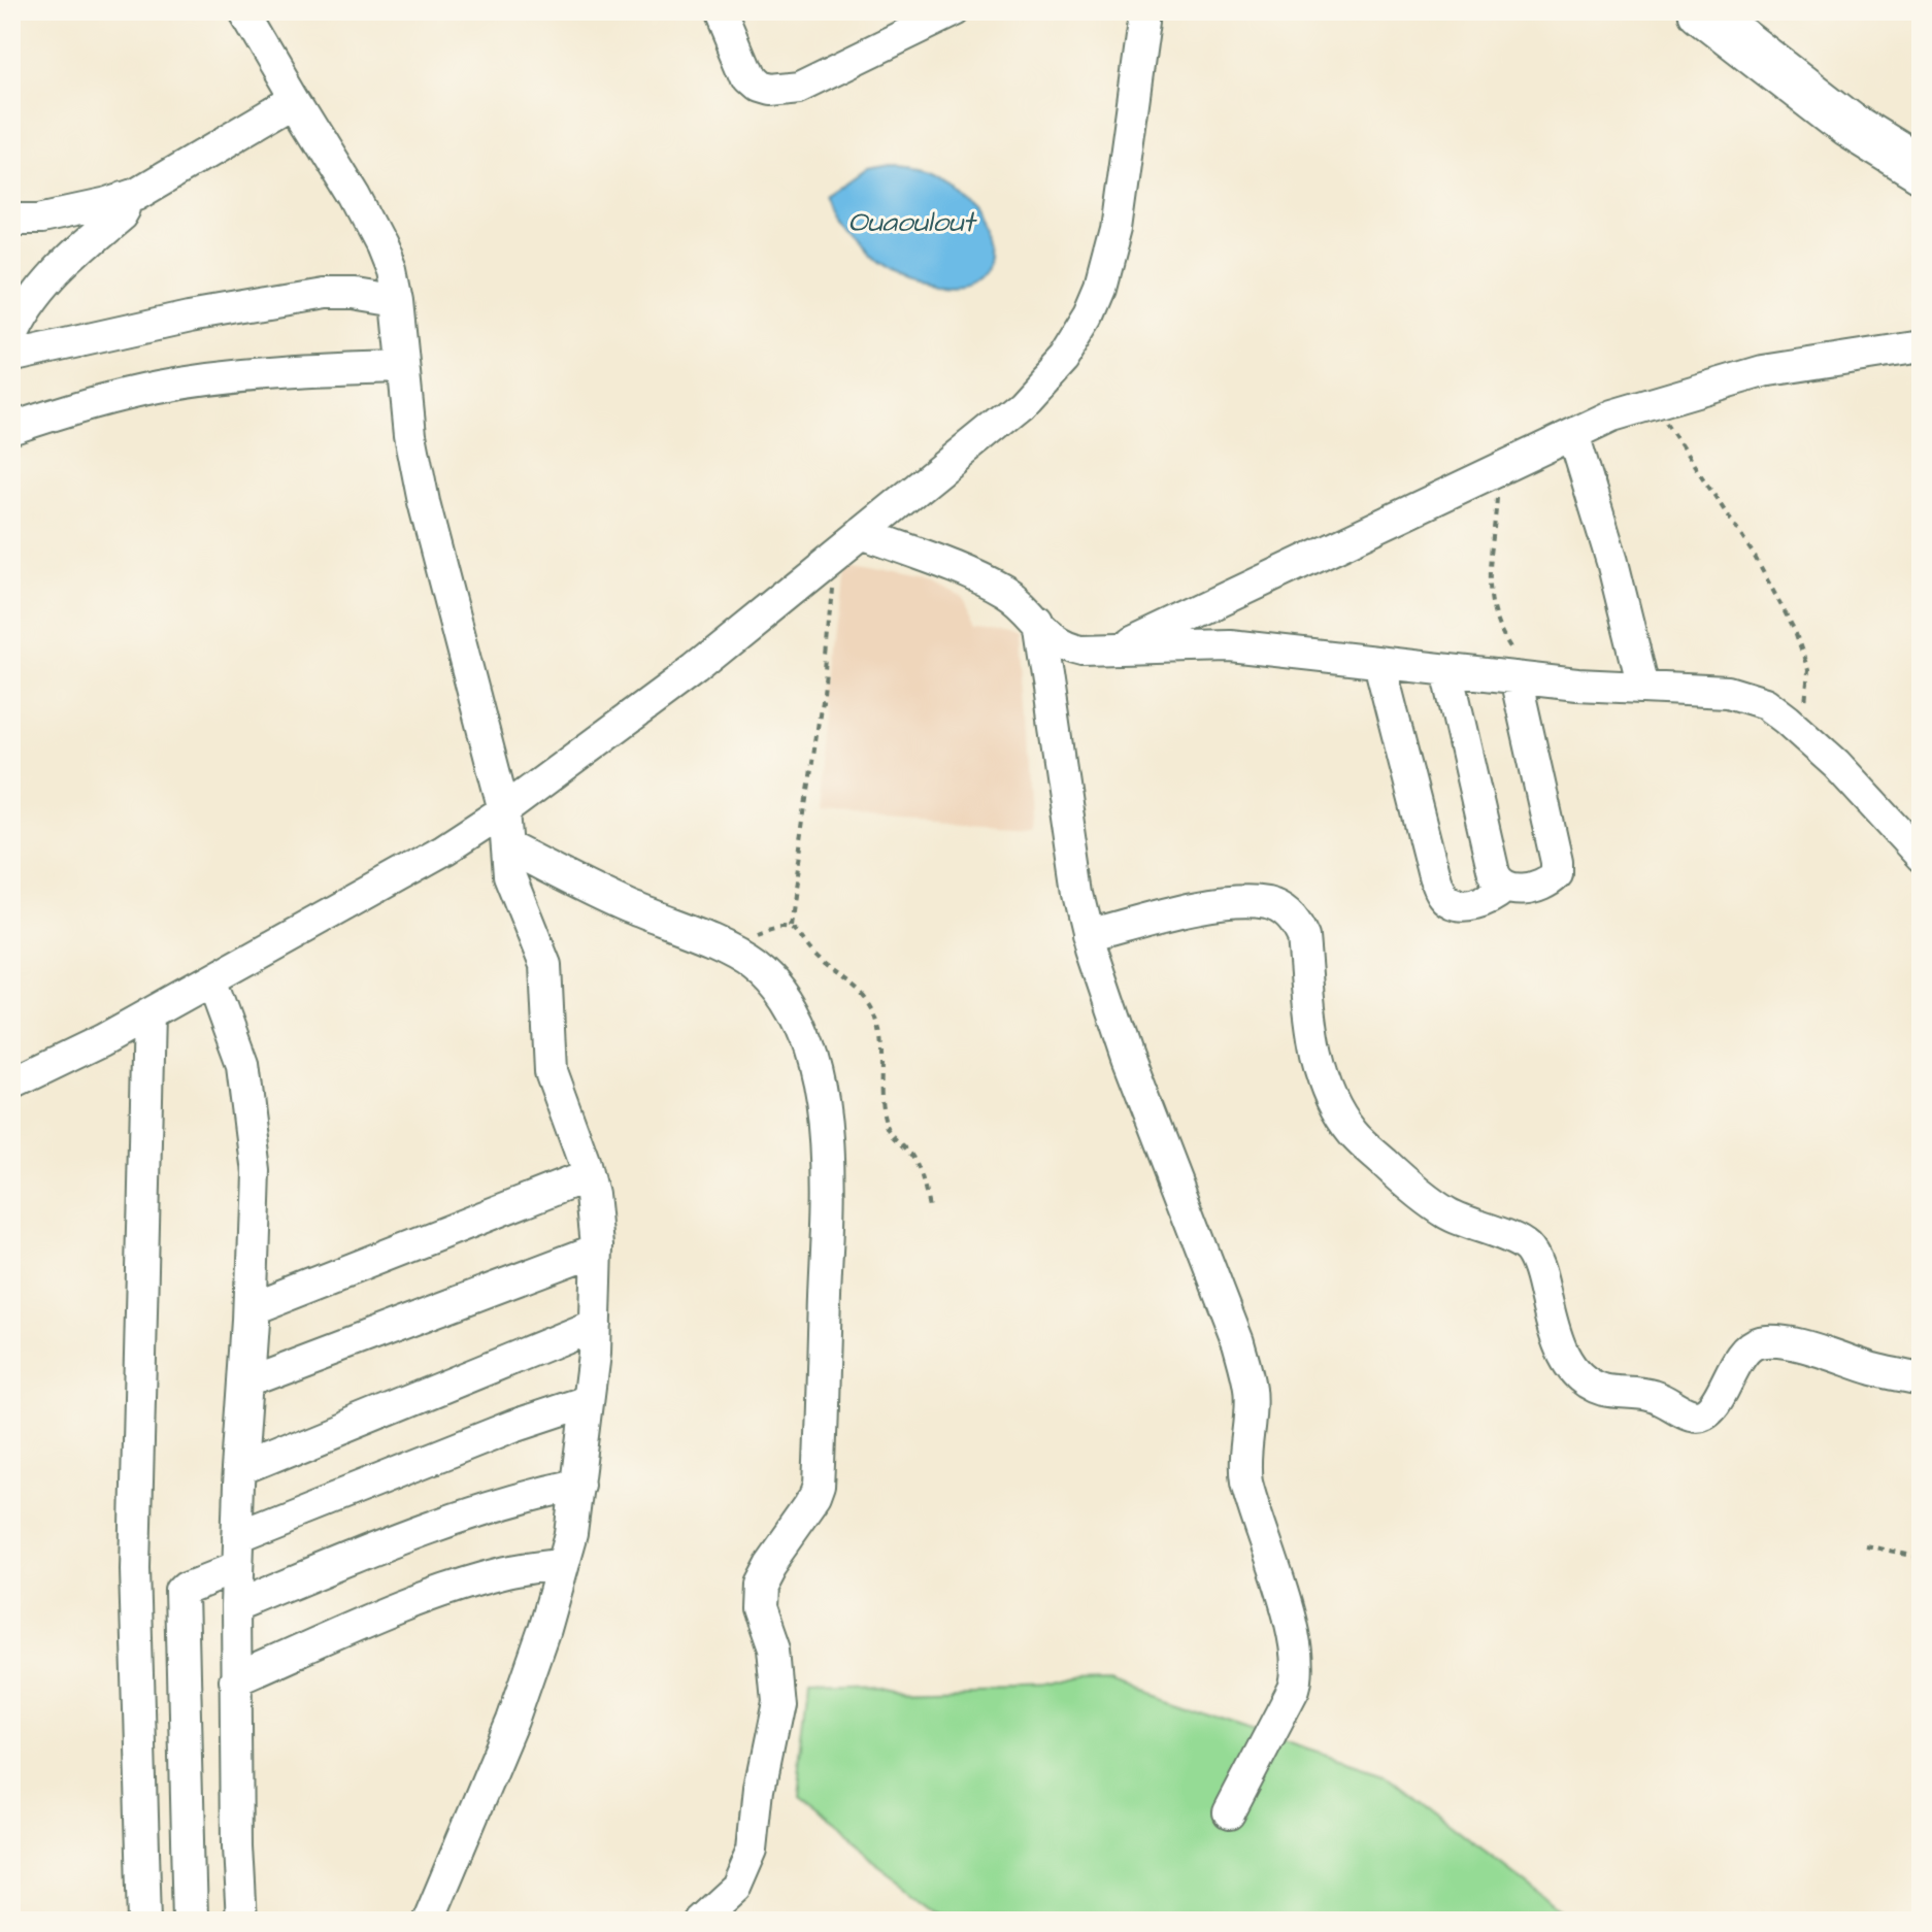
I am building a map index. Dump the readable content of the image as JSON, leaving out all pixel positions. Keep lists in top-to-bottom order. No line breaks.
{"water":["Ouaoulout"]}
